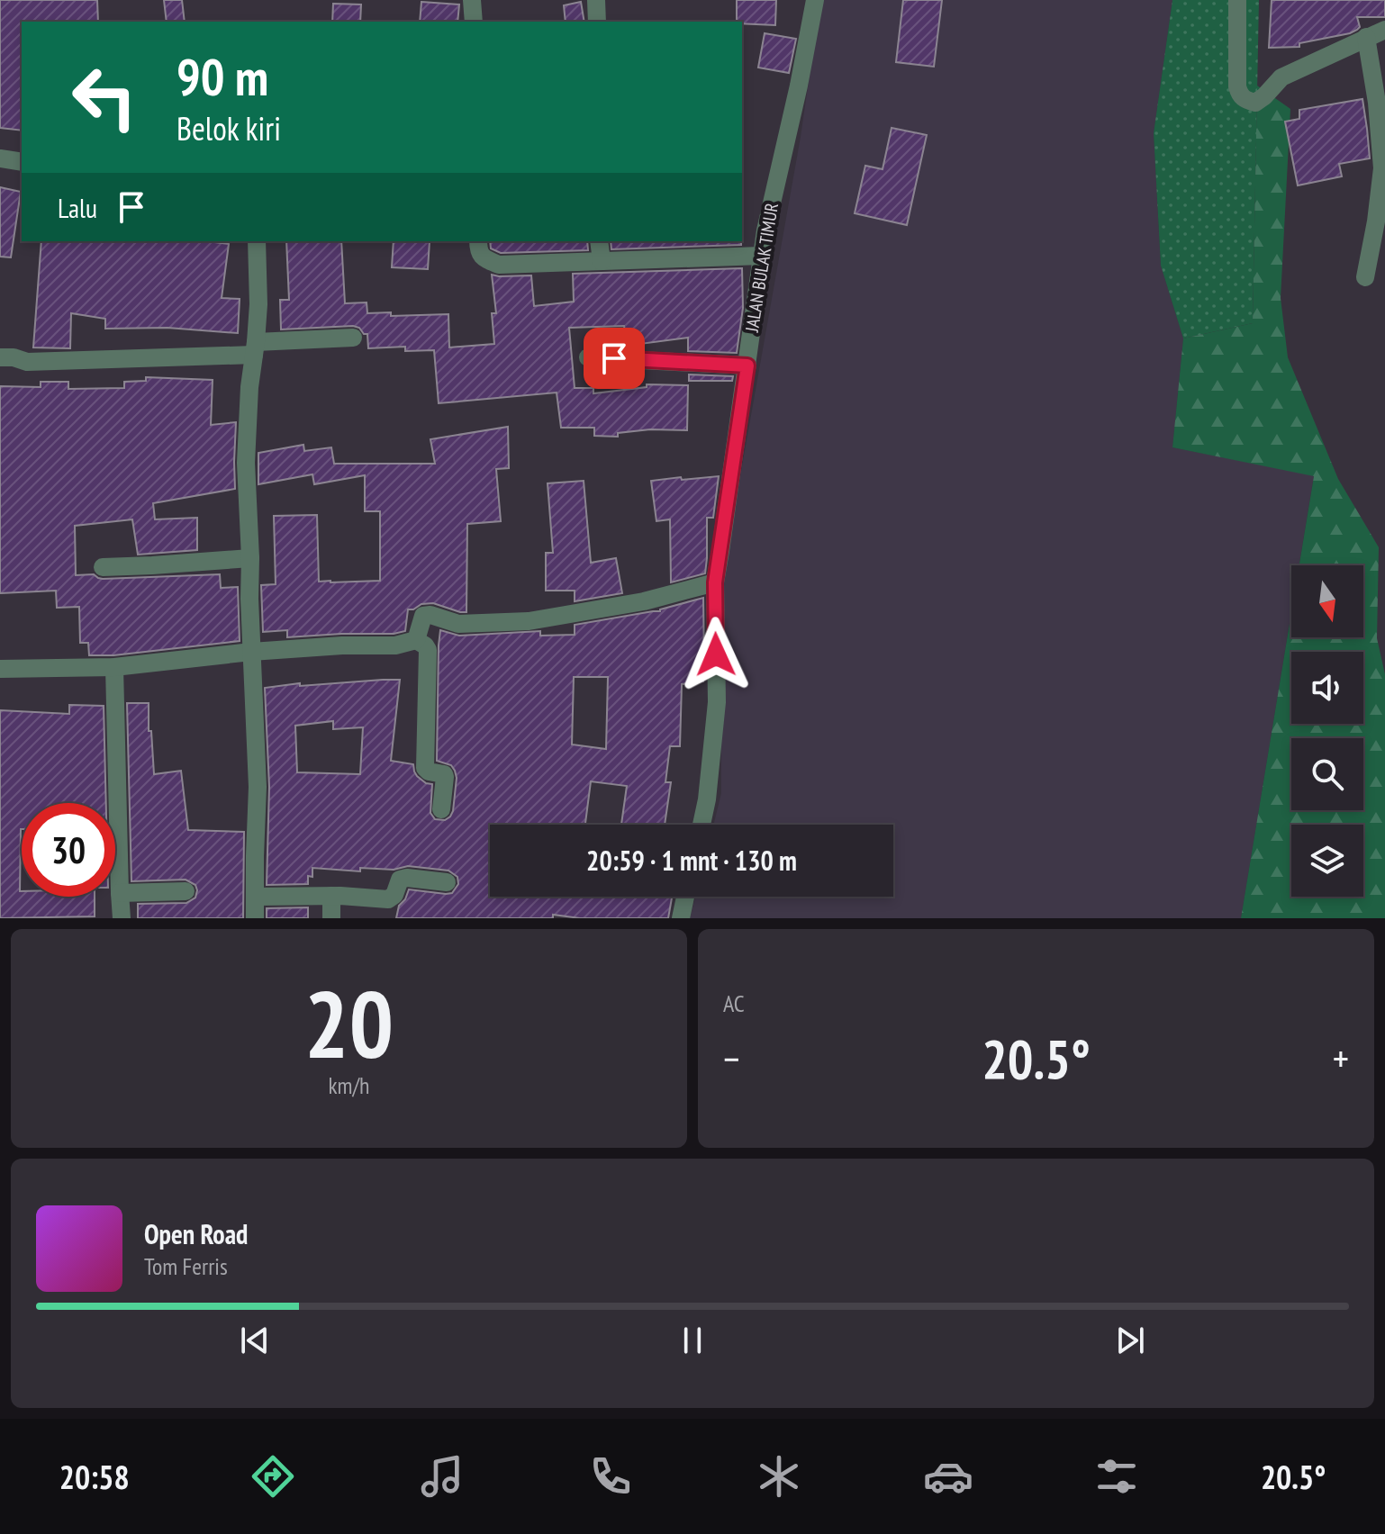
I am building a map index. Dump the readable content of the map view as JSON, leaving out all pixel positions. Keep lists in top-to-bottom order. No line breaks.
{"streets":{"street":["JALAN BULAK TIMUR"]},"north":"bottom","page":{"turn":["90 m","Belok kiri"],"then":"Lalu","limit":"30","trip":"20:59 · 1 mnt · 130 m","tile":[["20","km/h"],"AC"],"heat":["−","20.5°","+"],"song":["Open Road","Tom Ferris"],"tabs":["20:58","20.5°"]}}
